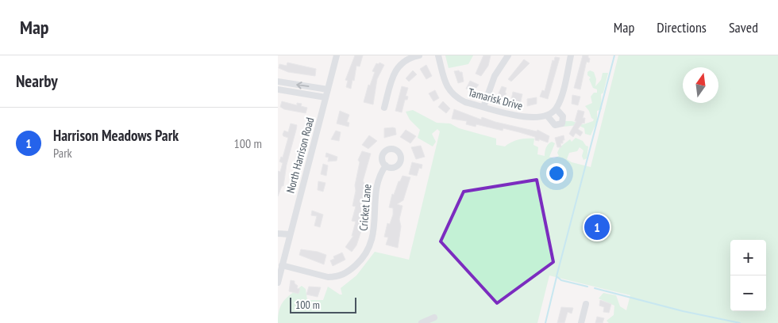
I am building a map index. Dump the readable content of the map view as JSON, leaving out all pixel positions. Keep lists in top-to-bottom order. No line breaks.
{"streets":{"street":["Tamarisk Drive","North Harrison Road","Cricket Lane"]},"crossings":[["North Harrison Road","Cricket Lane"]],"scale_bar":"100 m","north":"top","page":{"header":"Map","nav":["Map","Directions","Saved"],"heading":"Nearby","list":[{"mark":"1","name":"Harrison Meadows Park","note":"Park","value":"100 m"}],"pins":"1","map_buttons":["+","−"],"scale":"100 m"}}
